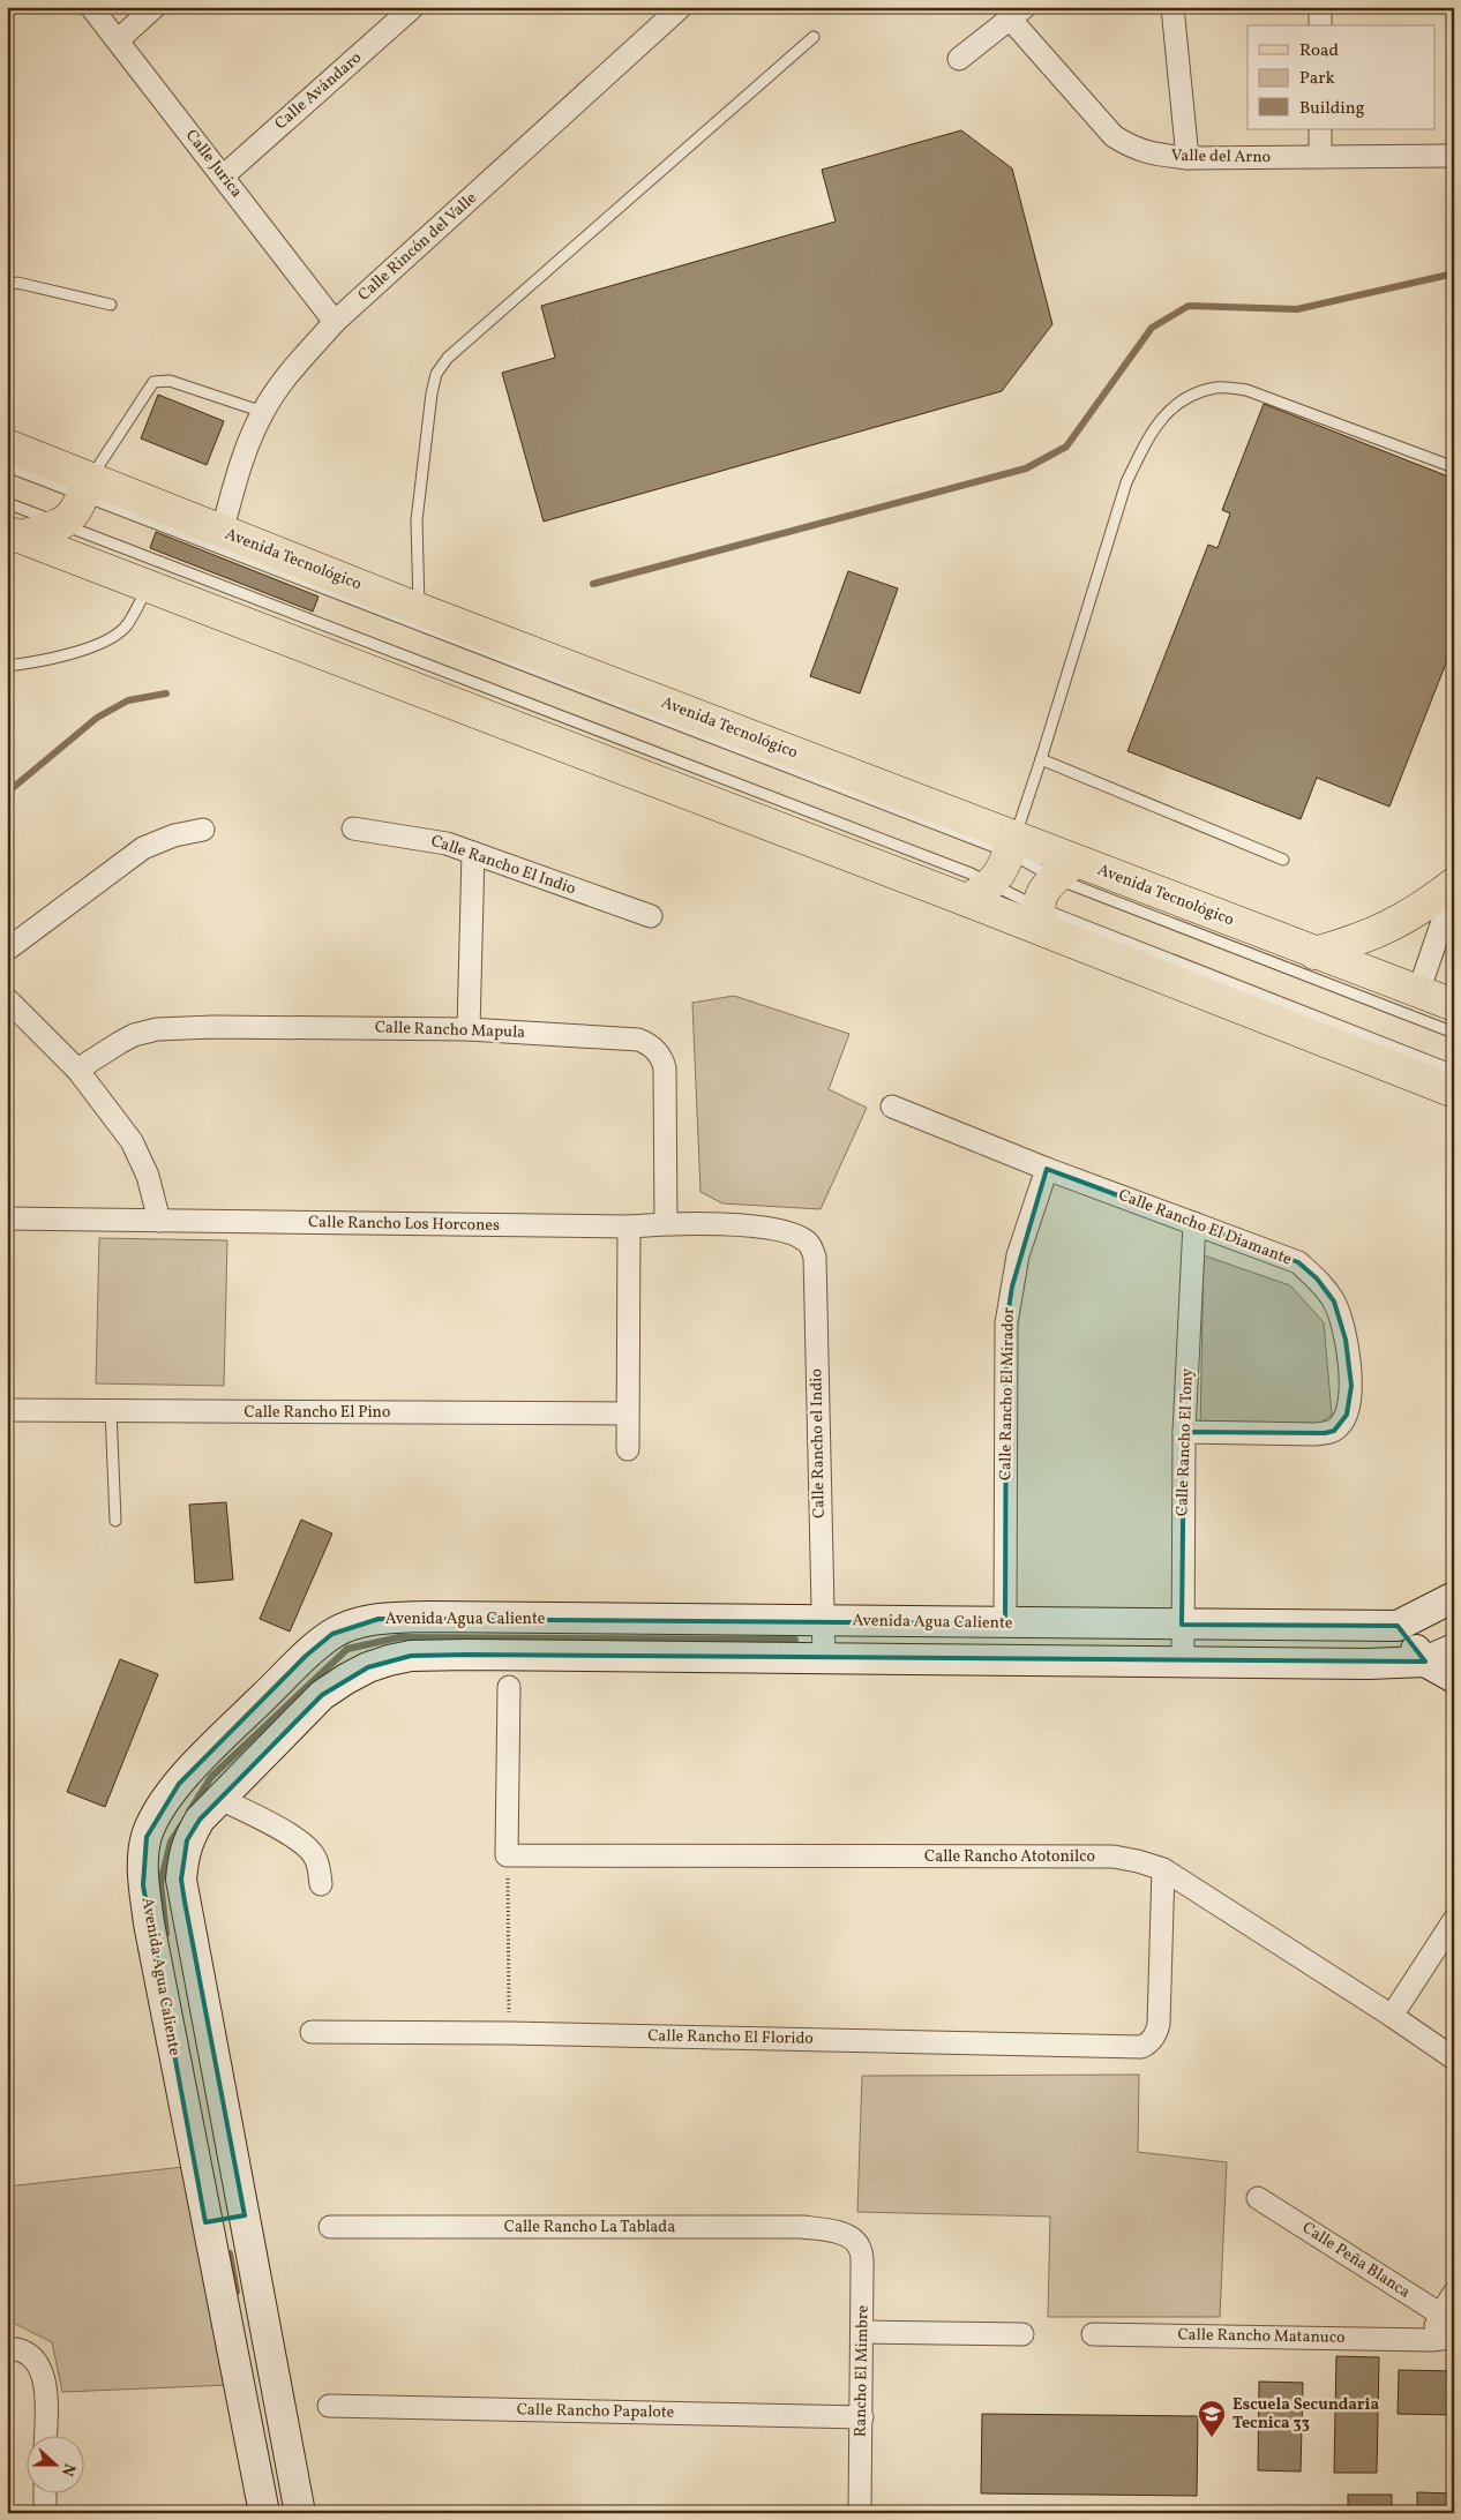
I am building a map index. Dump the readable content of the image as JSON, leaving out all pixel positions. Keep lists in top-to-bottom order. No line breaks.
{"streets":{"main road":["Avenida Tecnológico"],"street":["Calle Avándaro","Valle del Arno","Calle Jurica","Calle Rincón del Valle","Calle Rancho El Indio","Calle Rancho Mapula","Calle Rancho Los Horcones","Calle Rancho El Diamante","Calle Rancho El Mirador","Calle Rancho El Pino","Calle Rancho El Tony","Calle Rancho el Indio","Avenida Agua Caliente","Calle Rancho Atotonilco","Calle Rancho El Florido","Calle Rancho La Tablada","Calle Peña Blanca","Calle Rancho Matanuco","Rancho El Mimbre","Calle Rancho Papalote"]},"crossings":[["Calle Avándaro","Calle Jurica"],["Calle Jurica","Calle Rincón del Valle"],["Calle Rincón del Valle","Avenida Tecnológico"],["Calle Rancho Mapula","Calle Rancho Los Horcones"],["Calle Rancho Los Horcones","Calle Rancho el Indio"],["Calle Rancho El Diamante","Calle Rancho El Mirador"],["Calle Rancho El Diamante","Calle Rancho El Tony"],["Calle Rancho El Mirador","Avenida Agua Caliente"],["Calle Rancho El Tony","Avenida Agua Caliente"],["Calle Rancho el Indio","Avenida Agua Caliente"],["Calle Rancho Atotonilco","Calle Rancho El Florido"],["Calle Rancho La Tablada","Rancho El Mimbre"],["Rancho El Mimbre","Calle Rancho Papalote"]],"places":{"school or university":["Escuela Secundaria Tecnica 33"]},"legend":["Road","Park","Building"],"north":"right"}
